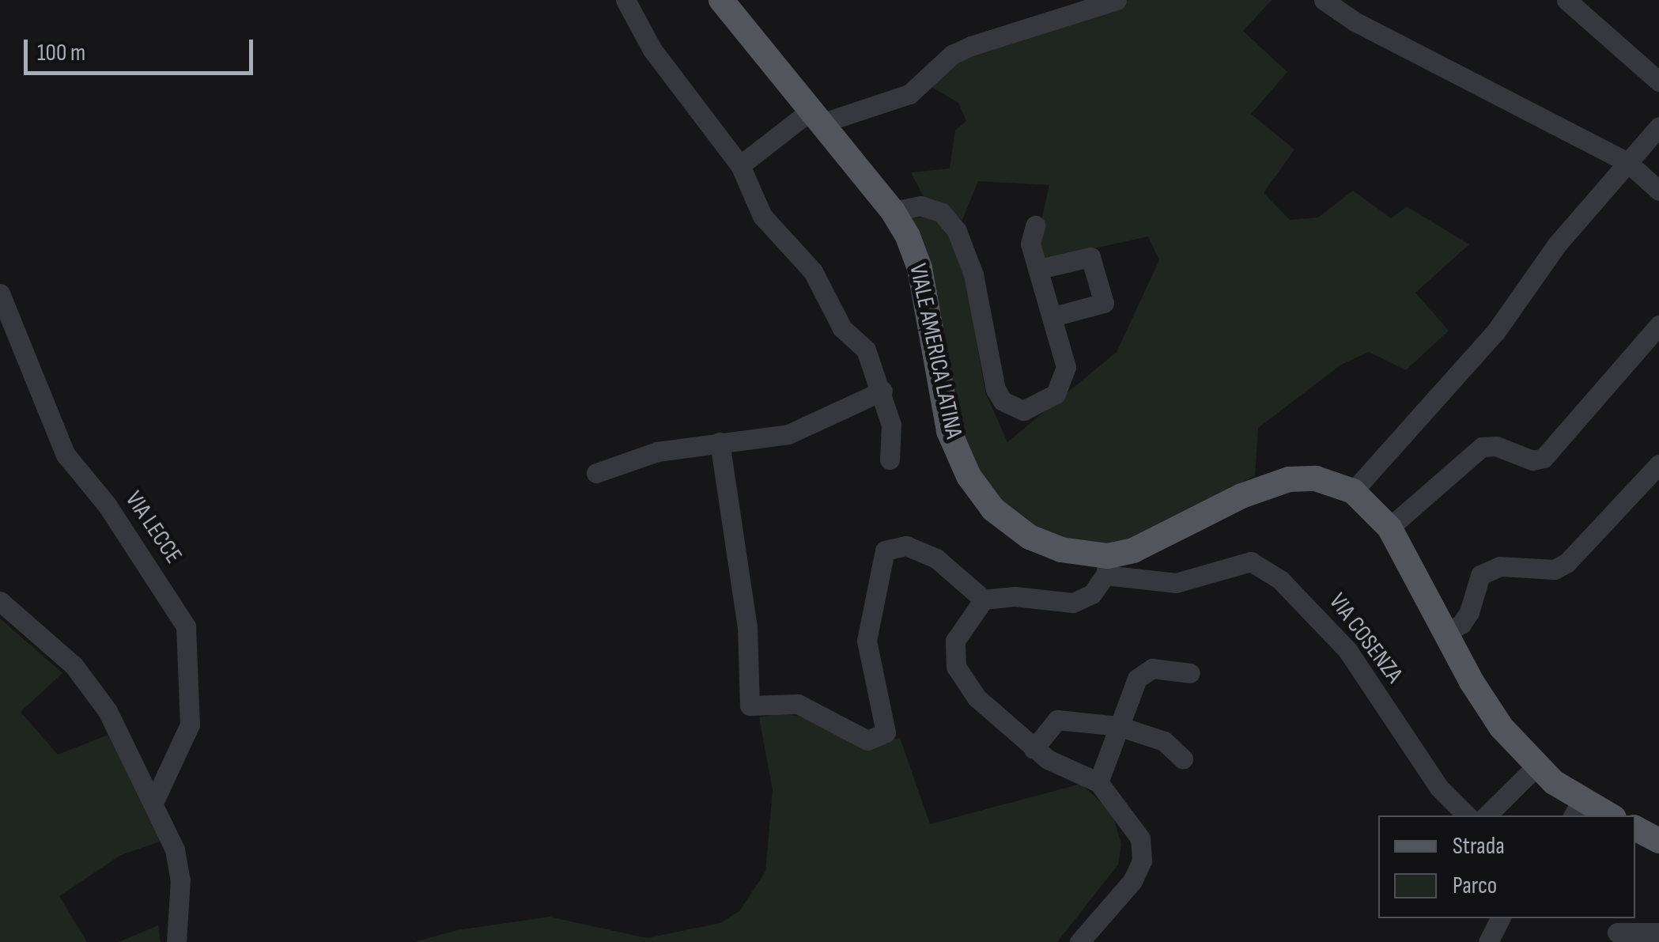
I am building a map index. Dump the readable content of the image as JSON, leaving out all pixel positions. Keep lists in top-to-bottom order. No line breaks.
{"streets":{"main road":["VIALE AMERICA LATINA"],"street":["VIA LECCE","VIA COSENZA"]},"crossings":[["VIALE AMERICA LATINA","VIA COSENZA"]],"legend":["Strada","Parco"],"scale_bar":"100 m"}
